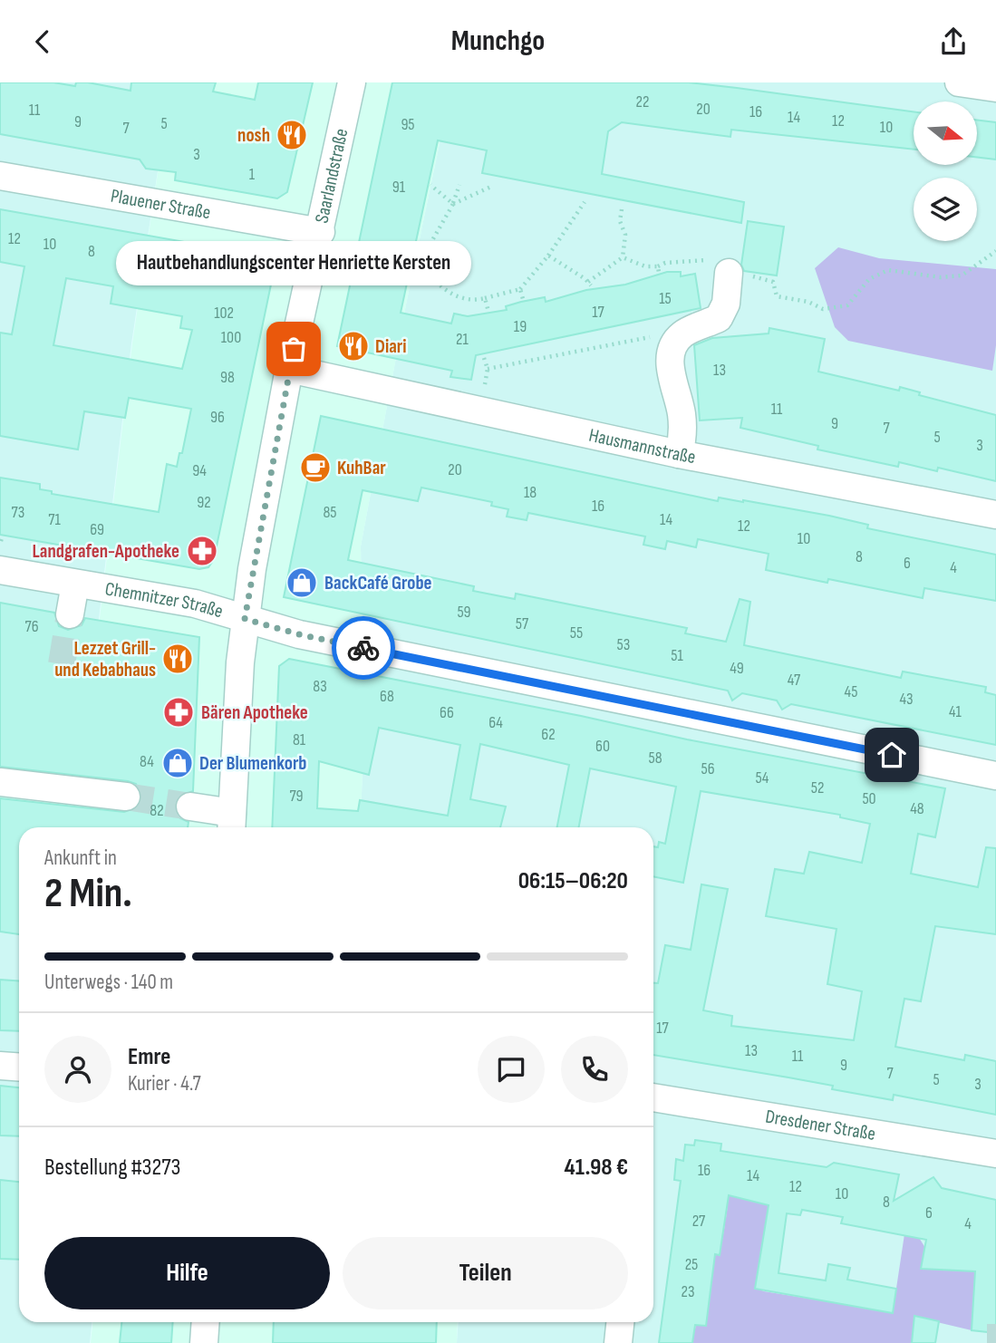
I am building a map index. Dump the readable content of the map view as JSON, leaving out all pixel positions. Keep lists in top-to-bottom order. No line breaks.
{"streets":{"street":["Saarlandstraße","Plauener Straße","Hausmannstraße","Chemnitzer Straße","Dresdener Straße"]},"crossings":[["Saarlandstraße","Plauener Straße"],["Saarlandstraße","Hausmannstraße"],["Saarlandstraße","Chemnitzer Straße"]],"places":{"restaurant":["nosh","Diari","Lezzet Grill- und Kebabhaus"],"other":["Hautbehandlungscenter Henriette Kersten"],"cafe":["KuhBar"],"pharmacy":["Landgrafen-Apotheke","Bären Apotheke"],"shop":["BackCafé Grobe","Der Blumenkorb"]},"house_numbers":["22","20","11","16","14","12","9","5","95","10","7","3","1","91","12","10","8","15","17","102","19","100","21","13","98","11","96","9","7","5","3","20","94","18","92","16","73","85","71","14","12","69","10","8","6","4","59","57","76","55","53","51","49","47","83","45","68","43","41","66","64","62","81","60","58","84","56","54","52","79","50","48","82","17","13","11","9","7","5","3","16","14","12","10","8","6","27","4","25","23"],"north":"right","page":{"header":"Munchgo","bubble":"Hautbehandlungscenter Henriette Kersten","heading":["2 Min.","Ankunft in","06:15–06:20"],"panel":["Emre","Kurier · 4.7","Bestellung #3273","41.98 €"],"bar":"Unterwegs · 140 m","buttons":["Hilfe","Teilen"]}}
